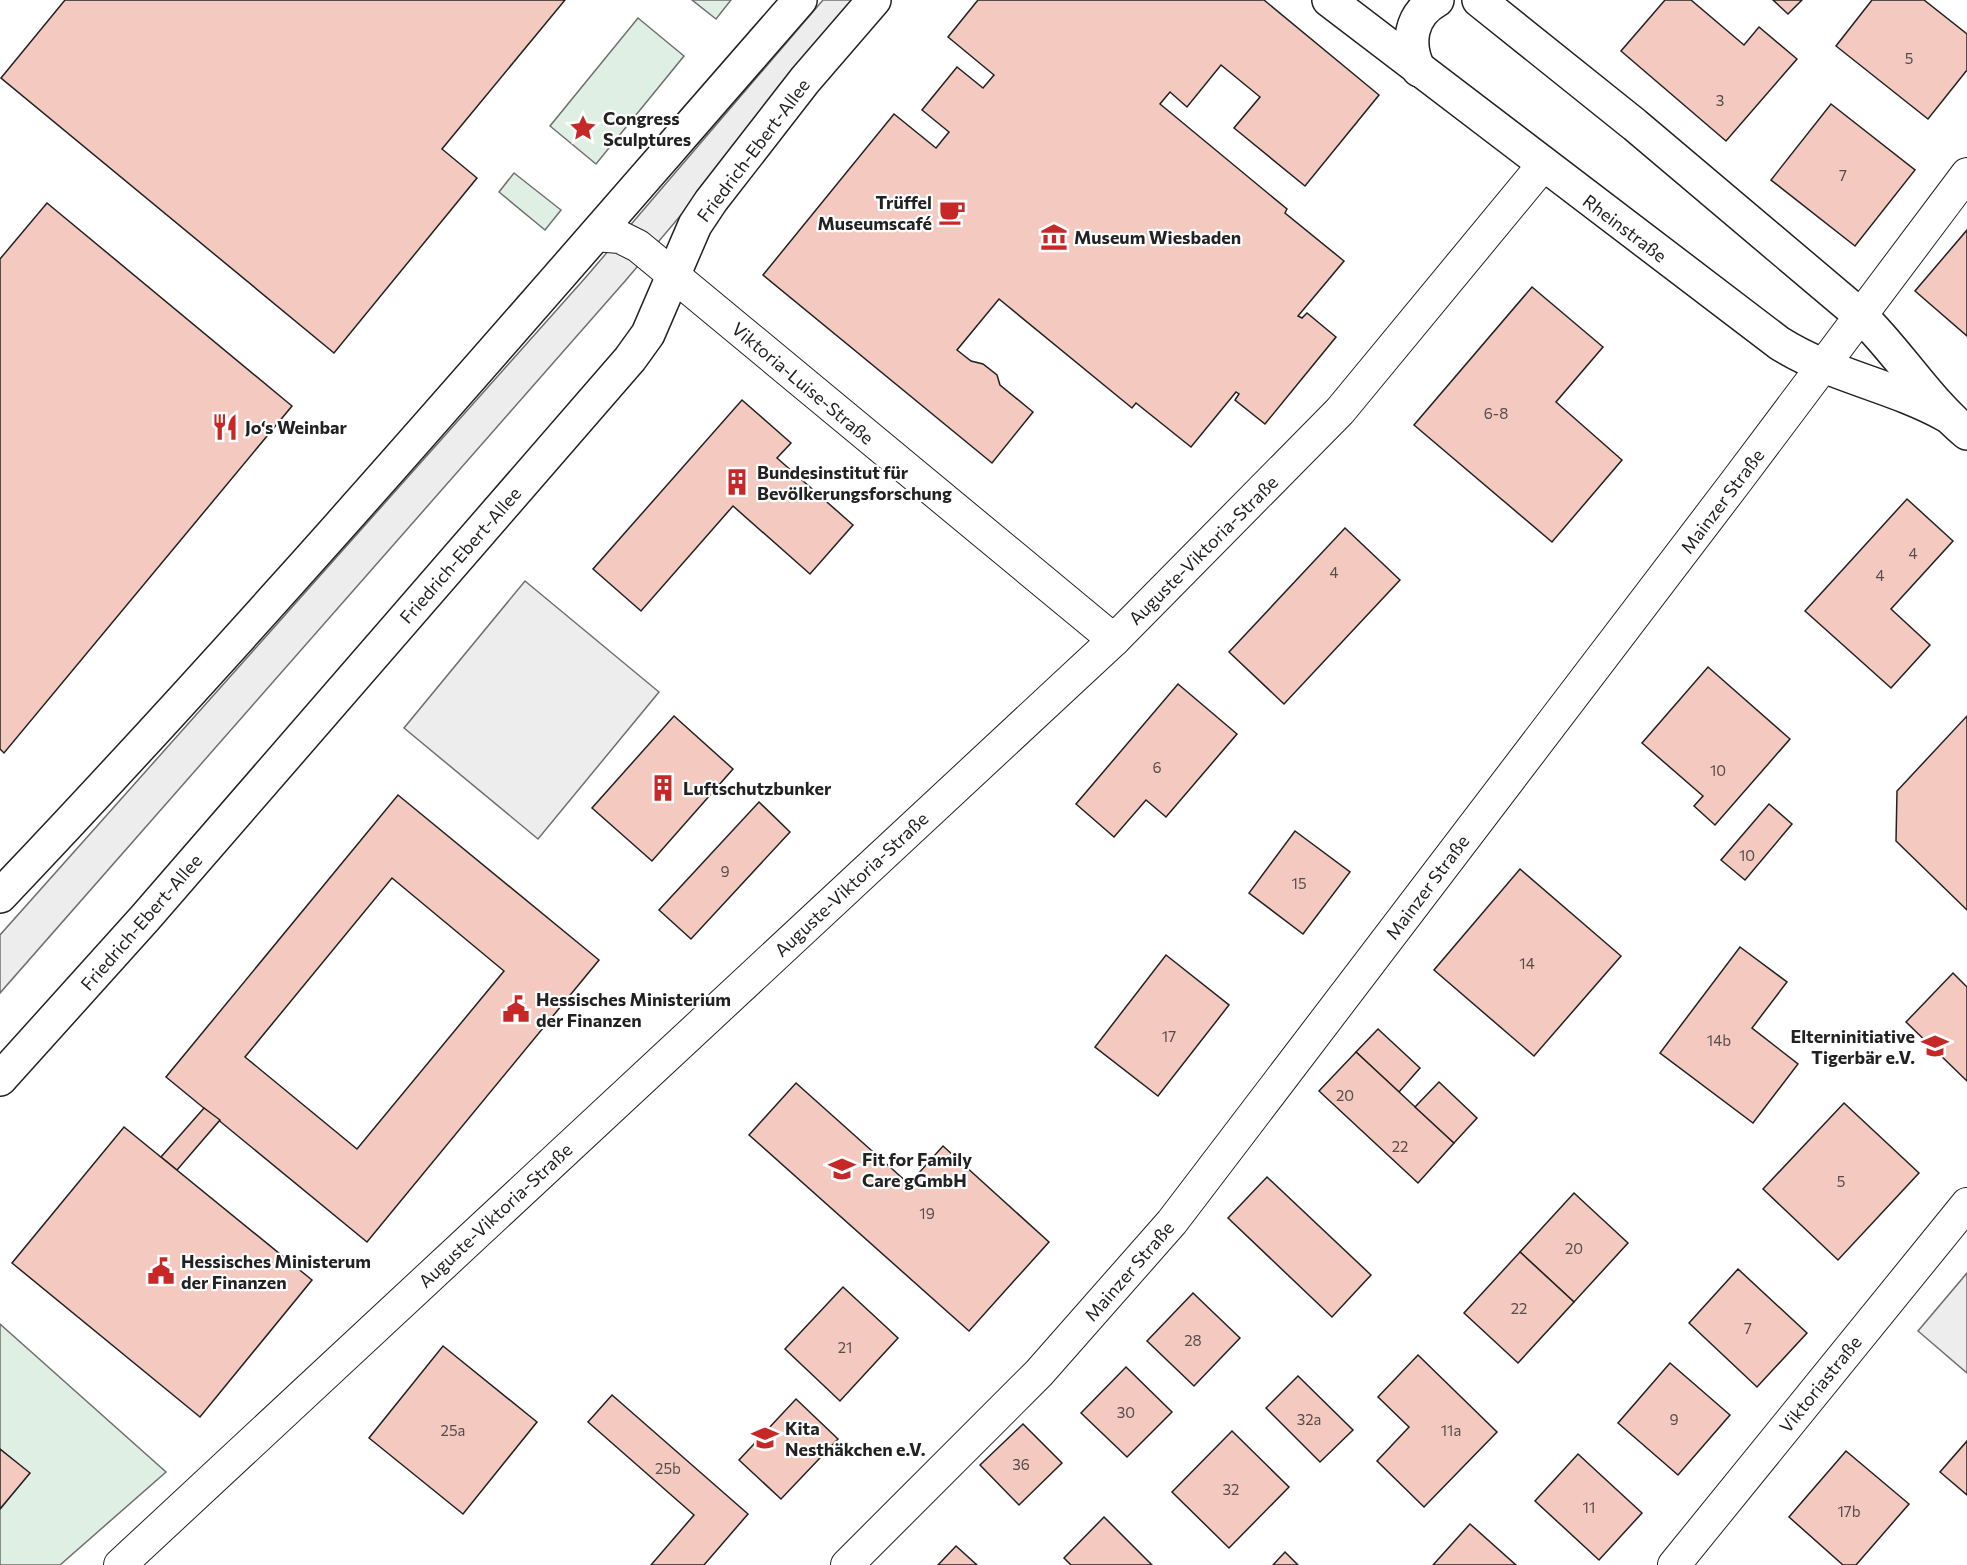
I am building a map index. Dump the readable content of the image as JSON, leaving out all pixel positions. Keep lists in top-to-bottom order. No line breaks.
{"streets":{"street":["Friedrich-Ebert-Allee","Rheinstraße","Viktoria-Luise-Straße","Mainzer Straße","Auguste-Viktoria-Straße","Viktoriastraße"]},"crossings":[["Friedrich-Ebert-Allee","Viktoria-Luise-Straße"],["Rheinstraße","Mainzer Straße"],["Rheinstraße","Auguste-Viktoria-Straße"],["Viktoria-Luise-Straße","Auguste-Viktoria-Straße"]],"places":{"place":["Congress Sculptures"],"cafe":["Trüffel Museumscafé"],"museum":["Museum Wiesbaden"],"restaurant":["Jo‘s Weinbar"],"building":["Bundesinstitut für Bevölkerungsforschung","Luftschutzbunker"],"public building":["Hessisches Ministerium der Finanzen","Hessisches Ministerum der Finanzen"],"school or university":["Elterninitiative Tigerbär e.V.","Fit for Family Care gGmbH","Kita Nesthäkchen e.V."]},"house_numbers":["5","3","7","6-8","4","4","4","6","10","10","9","15","14","17","14b","20","22","5","19","20","22","7","28","21","30","32a","9","25a","11a","36","25b","32","11","17b"]}
